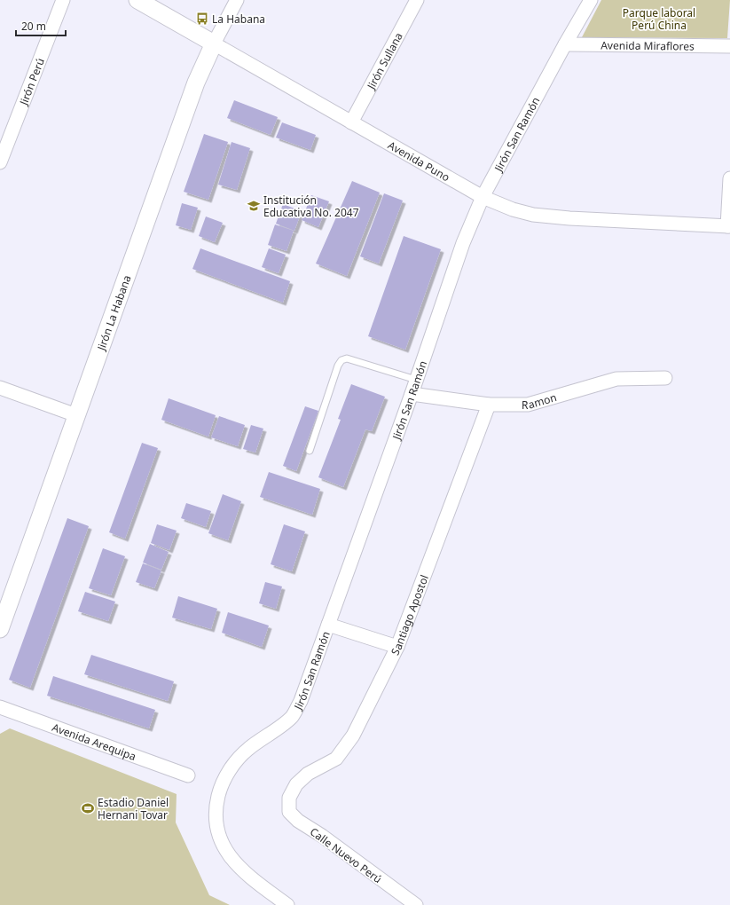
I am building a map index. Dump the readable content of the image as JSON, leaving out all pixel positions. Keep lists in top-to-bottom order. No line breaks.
{"streets":{"street":["Avenida Miraflores","Jirón Sullana","Jirón Perú","Jirón San Ramón","Avenida Puno","Jirón La Habana","Ramon","Santiago Apostol","Avenida Arequipa","Calle Nuevo Perú"]},"crossings":[["Avenida Miraflores","Jirón San Ramón"],["Jirón Sullana","Avenida Puno"],["Jirón San Ramón","Avenida Puno"],["Jirón San Ramón","Ramon"],["Avenida Puno","Jirón La Habana"],["Ramon","Santiago Apostol"],["Santiago Apostol","Calle Nuevo Perú"]],"parks":["Parque laboral Perú China"],"places":{"bus stop":["La Habana"],"school or university":["Institución Educativa No. 2047"],"sports":["Estadio Daniel Hernani Tovar"]},"scale_bar":"20 m"}
